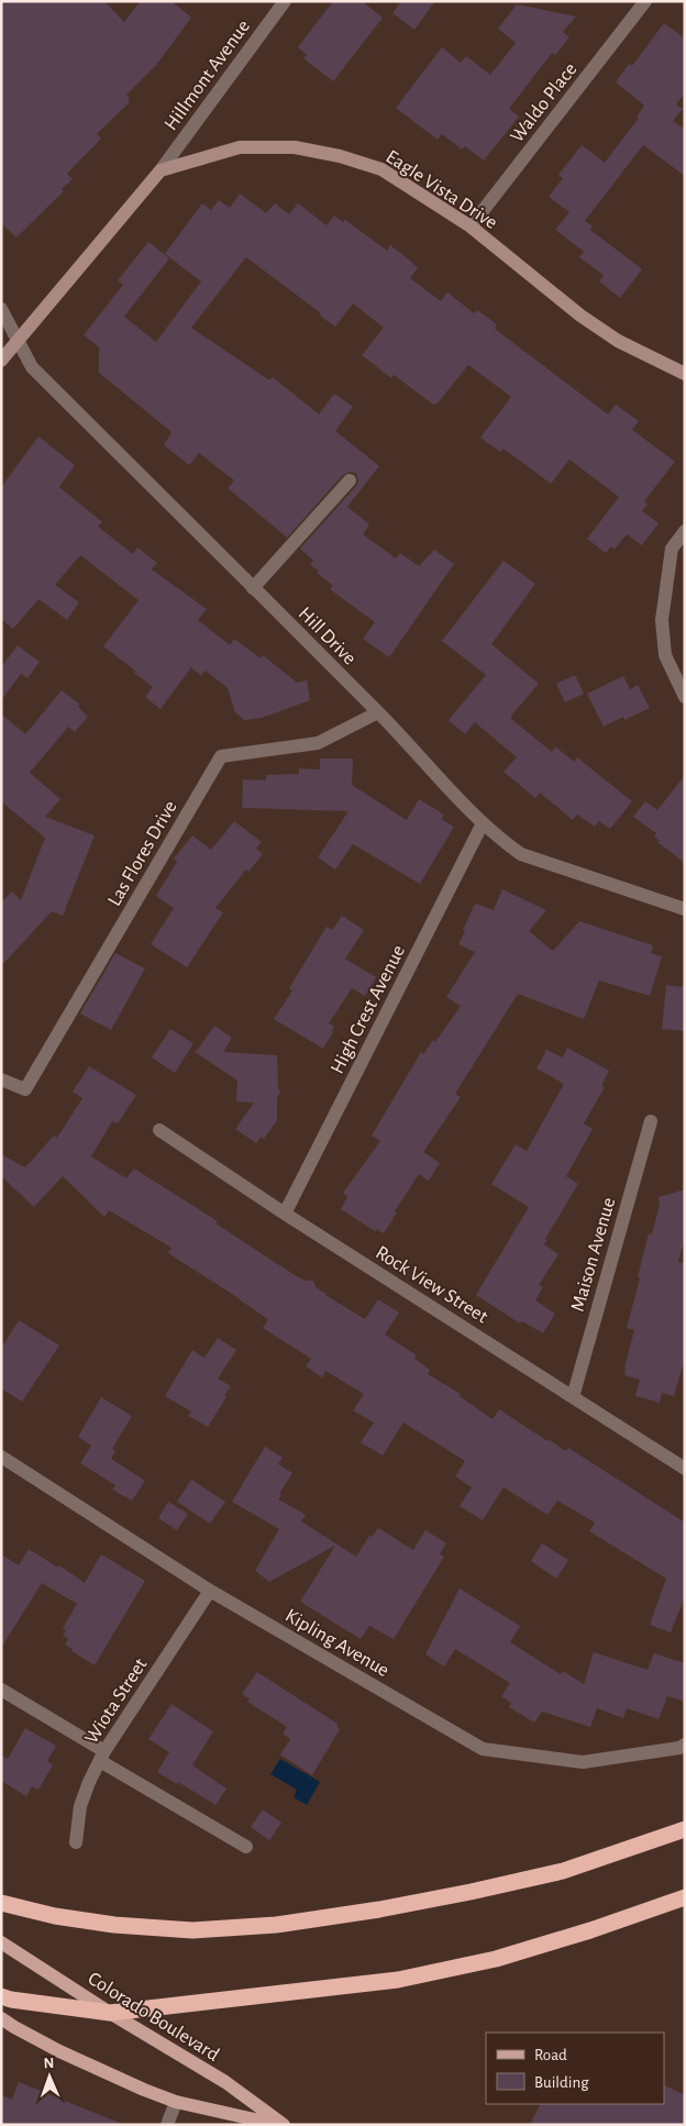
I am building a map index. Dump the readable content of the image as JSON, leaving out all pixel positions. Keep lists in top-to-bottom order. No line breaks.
{"streets":{"main road":["Colorado Boulevard"],"street":["Hillmont Avenue","Waldo Place","Eagle Vista Drive","Hill Drive","Las Flores Drive","High Crest Avenue","Maison Avenue","Rock View Street","Kipling Avenue","Wiota Street"]},"crossings":[["Hillmont Avenue","Eagle Vista Drive"],["Waldo Place","Eagle Vista Drive"],["Hill Drive","Las Flores Drive"],["Hill Drive","High Crest Avenue"],["High Crest Avenue","Rock View Street"],["Maison Avenue","Rock View Street"],["Kipling Avenue","Wiota Street"]],"legend":["Road","Building"],"north":"top"}
